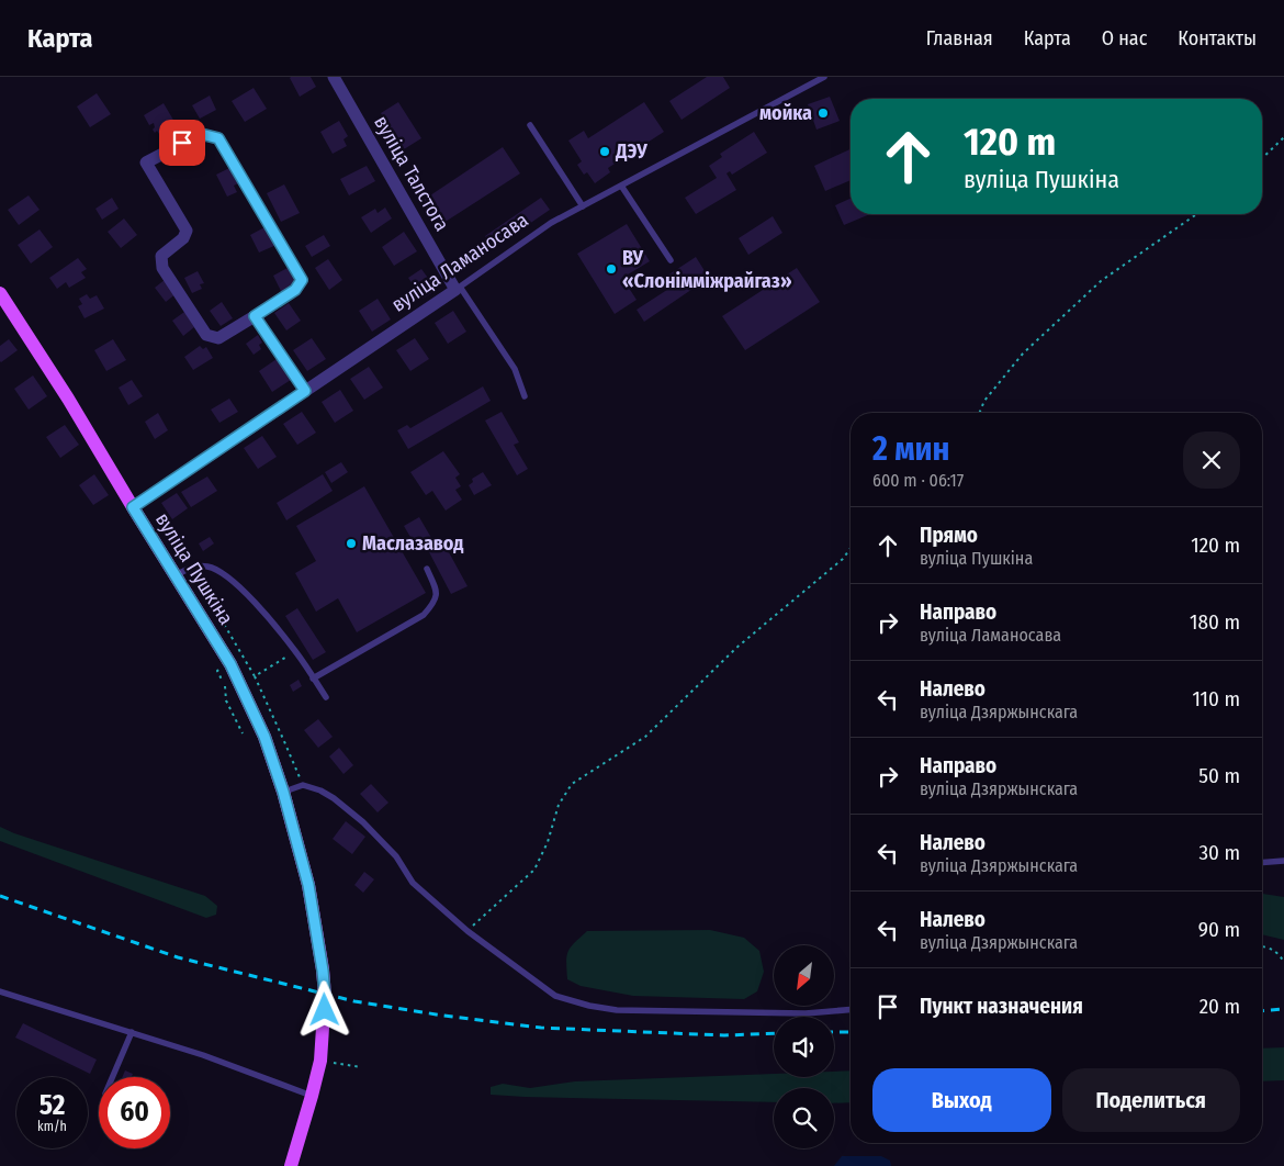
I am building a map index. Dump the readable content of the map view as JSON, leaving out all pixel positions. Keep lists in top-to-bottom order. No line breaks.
{"streets":{"main road":["вуліца Пушкіна"],"street":["вуліца Талстога","вуліца Ламаносава"]},"crossings":[["вуліца Талстога","вуліца Ламаносава"],["вуліца Ламаносава","вуліца Пушкіна"]],"places":["мойка","ДЭУ","ВУ «Слонімміжрайгаз»","Маслазавод"],"north":"bottom left","page":{"header":"Карта","nav":["Главная","Карта","О нас","Контакты"],"turn":["120 m","вуліца Пушкіна"],"heading":["2 мин","600 m · 06:17"],"list":[{"name":"Прямо","note":"вуліца Пушкіна","value":"120 m"},{"name":"Направо","note":"вуліца Ламаносава","value":"180 m"},{"name":"Налево","note":"вуліца Дзяржынскага","value":"110 m"},{"name":"Направо","note":"вуліца Дзяржынскага","value":"50 m"},{"name":"Налево","note":"вуліца Дзяржынскага","value":"30 m"},{"name":"Налево","note":"вуліца Дзяржынскага","value":"90 m"},{"name":"Пункт назначения","value":"20 m"}],"buttons":["Выход","Поделиться"],"speed":"52 km/h","limit":"60"}}
